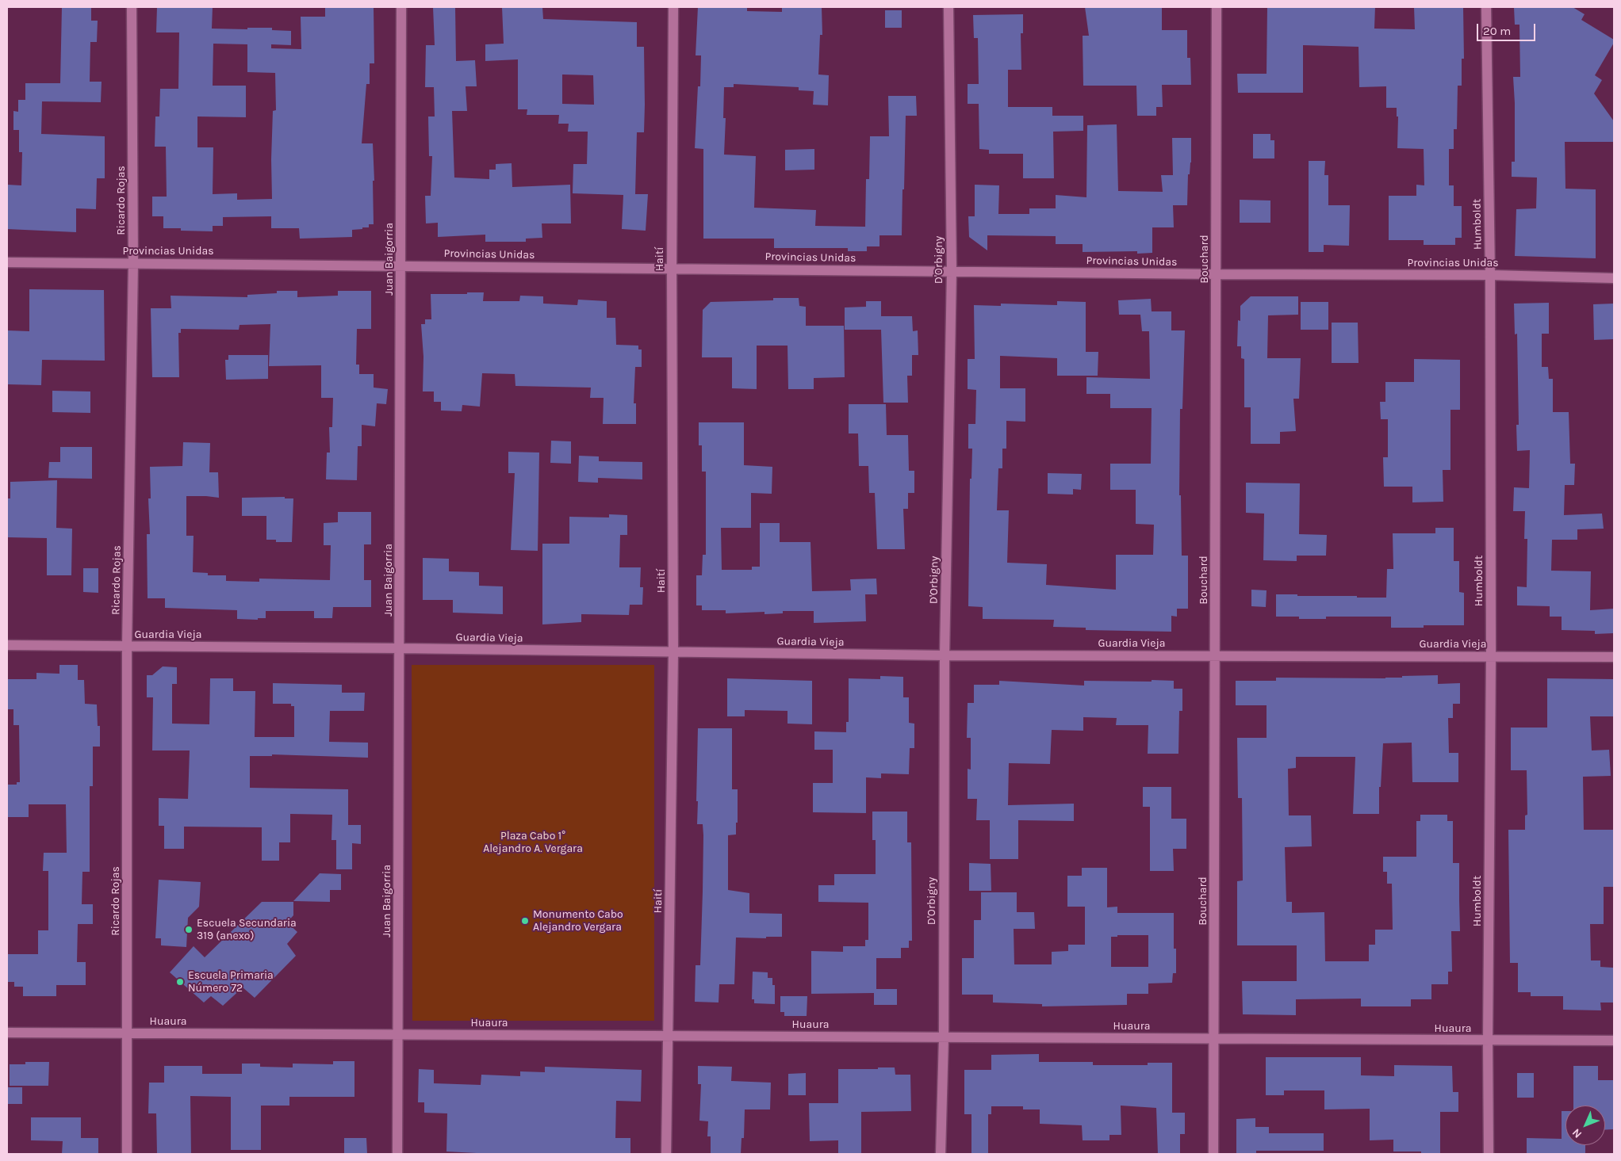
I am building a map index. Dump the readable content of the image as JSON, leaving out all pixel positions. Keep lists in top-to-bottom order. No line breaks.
{"streets":{"street":["Ricardo Rojas","Humboldt","Provincias Unidas","Juan Baigorria","Haití","Bouchard","D'Orbigny","Guardia Vieja","Huaura"]},"crossings":[["Ricardo Rojas","Provincias Unidas"],["Ricardo Rojas","Guardia Vieja"],["Ricardo Rojas","Huaura"],["Humboldt","Provincias Unidas"],["Humboldt","Guardia Vieja"],["Humboldt","Huaura"],["Provincias Unidas","Juan Baigorria"],["Provincias Unidas","Haití"],["Provincias Unidas","Bouchard"],["Provincias Unidas","D'Orbigny"],["Juan Baigorria","Guardia Vieja"],["Juan Baigorria","Huaura"],["Haití","Guardia Vieja"],["Haití","Huaura"],["Bouchard","Guardia Vieja"],["Bouchard","Huaura"],["D'Orbigny","Guardia Vieja"],["D'Orbigny","Huaura"]],"parks":["Plaza Cabo 1° Alejandro A. Vergara"],"places":["Monumento Cabo Alejandro Vergara","Escuela Secundaria 319 (anexo)","Escuela Primaria Número 72"],"scale_bar":"20 m","north":"bottom left"}
